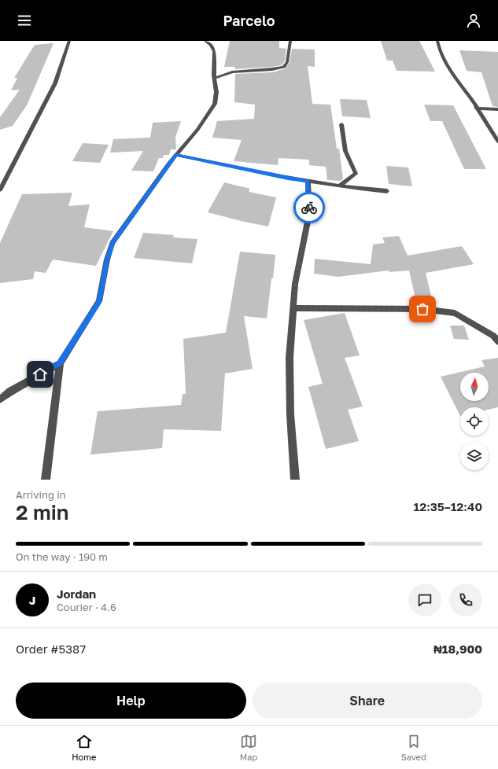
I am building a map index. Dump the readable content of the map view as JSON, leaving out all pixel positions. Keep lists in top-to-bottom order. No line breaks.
{"north":"top","page":{"header":"Parcelo","heading":["2 min","Arriving in","12:35–12:40"],"panel":["Jordan","Courier · 4.6","Order #5387","₦18,900"],"bar":"On the way · 190 m","round":"J","buttons":["Help","Share"],"tabs":["Home","Map","Saved"]}}
